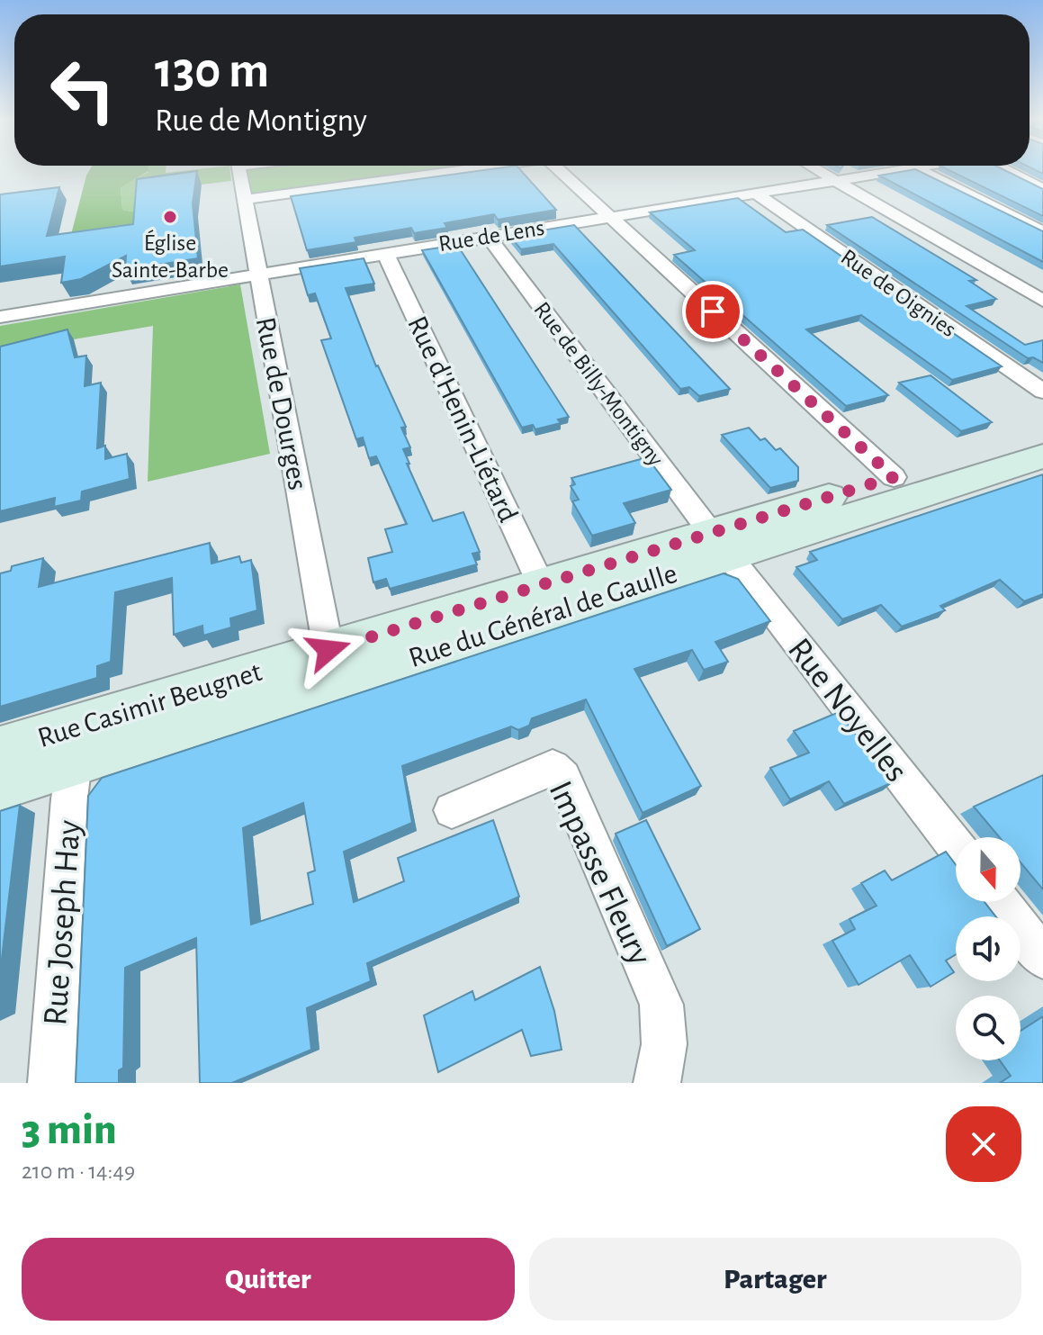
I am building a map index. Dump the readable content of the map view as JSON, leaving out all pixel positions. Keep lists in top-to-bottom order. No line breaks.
{"streets":{"main road":["Rue du Général de Gaulle","Rue Casimir Beugnet"],"street":["Rue de Lens","Rue de Oignies","Rue de Billy-Montigny","Rue de Dourges","Rue d'Henin-Liétard","Rue Noyelles","Impasse Fleury","Rue Joseph Hay"]},"crossings":[["Rue de Lens","Rue de Oignies"],["Rue de Lens","Rue de Billy-Montigny"],["Rue de Lens","Rue de Dourges"],["Rue de Lens","Rue d'Henin-Liétard"],["Rue de Billy-Montigny","Rue du Général de Gaulle"],["Rue de Billy-Montigny","Rue Casimir Beugnet"],["Rue de Billy-Montigny","Rue Noyelles"],["Rue de Dourges","Rue Casimir Beugnet"],["Rue d'Henin-Liétard","Rue Casimir Beugnet"],["Rue du Général de Gaulle","Rue Casimir Beugnet"],["Rue du Général de Gaulle","Rue Noyelles"],["Rue du Général de Gaulle","Rue Joseph Hay"],["Rue Casimir Beugnet","Rue Noyelles"]],"places":["Église Sainte-Barbe"],"north":"bottom","page":{"turn":["130 m","Rue de Montigny"],"heading":["3 min","210 m · 14:49"],"buttons":["Quitter","Partager"]}}
